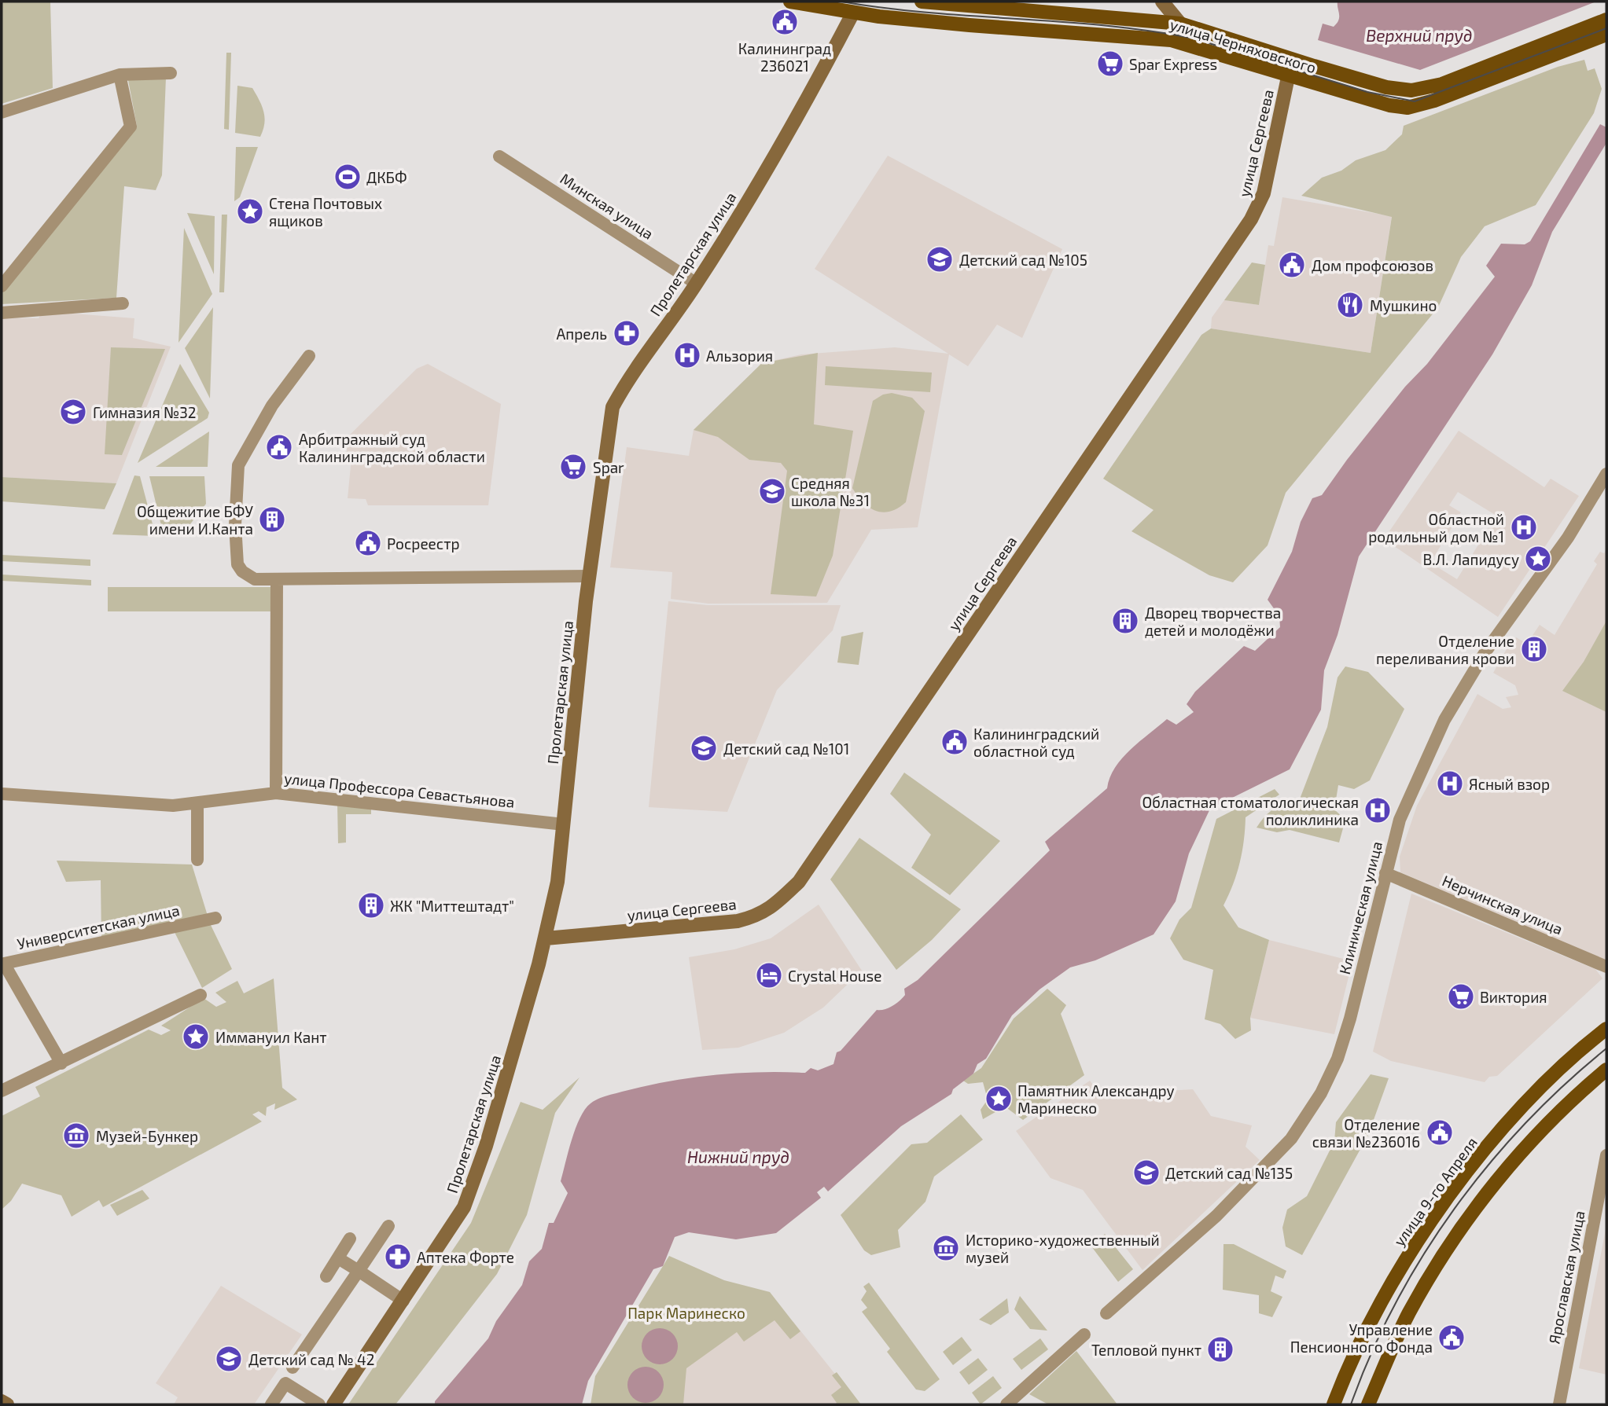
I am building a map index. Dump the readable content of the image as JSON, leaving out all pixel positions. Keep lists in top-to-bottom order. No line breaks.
{"streets":{"main road":["улица Черняховского","улица Сергеева","Пролетарская улица","улица 9-го Апреля"],"street":["Минская улица","улица Профессора Севастьянова","Нерчинская улица","Клиническая улица","Университетская улица","Ярославская улица"]},"crossings":[["улица Черняховского","улица Сергеева"],["улица Черняховского","Пролетарская улица"],["улица Сергеева","Пролетарская улица"],["Минская улица","Пролетарская улица"],["Пролетарская улица","улица Профессора Севастьянова"],["Нерчинская улица","Клиническая улица"]],"water":["Верхний пруд","Нижний пруд"],"parks":["Парк Маринеско"],"places":{"public building":["Калининград 236021","Дом профсоюзов","Арбитражный суд Калининградской области","Росрeeстр","Калининградский областной суд","Отделение связи №236016","Управление Пенсионного Фонда"],"supermarket":["Spar Express","Spar","Виктория"],"sports":["ДКБФ"],"place":["Стена Почтовых ящиков","В.Л. Лапидусу","Иммануил Кант","Памятник Александру Маринеско"],"school or university":["Детский сад №105","Гимназия №32","Средняя школа №31","Детский сад №101","Детский сад №135","Детский сад № 42"],"restaurant":["Мушкино"],"pharmacy":["Апрель","Аптека Форте"],"hospital":["Альзория","Областной родильный дом №1","Ясный взор","Областная стоматологическая поликлиника"],"building":["Общежитие БФУ имени И.Канта","Дворец творчества детей и молодёжи","Отделение переливания крови","ЖК \"Миттештадт\"","Тепловой пункт"],"hotel":["Crystal House"],"museum":["Музей-Бункер","Историко-художественный музей"]}}
